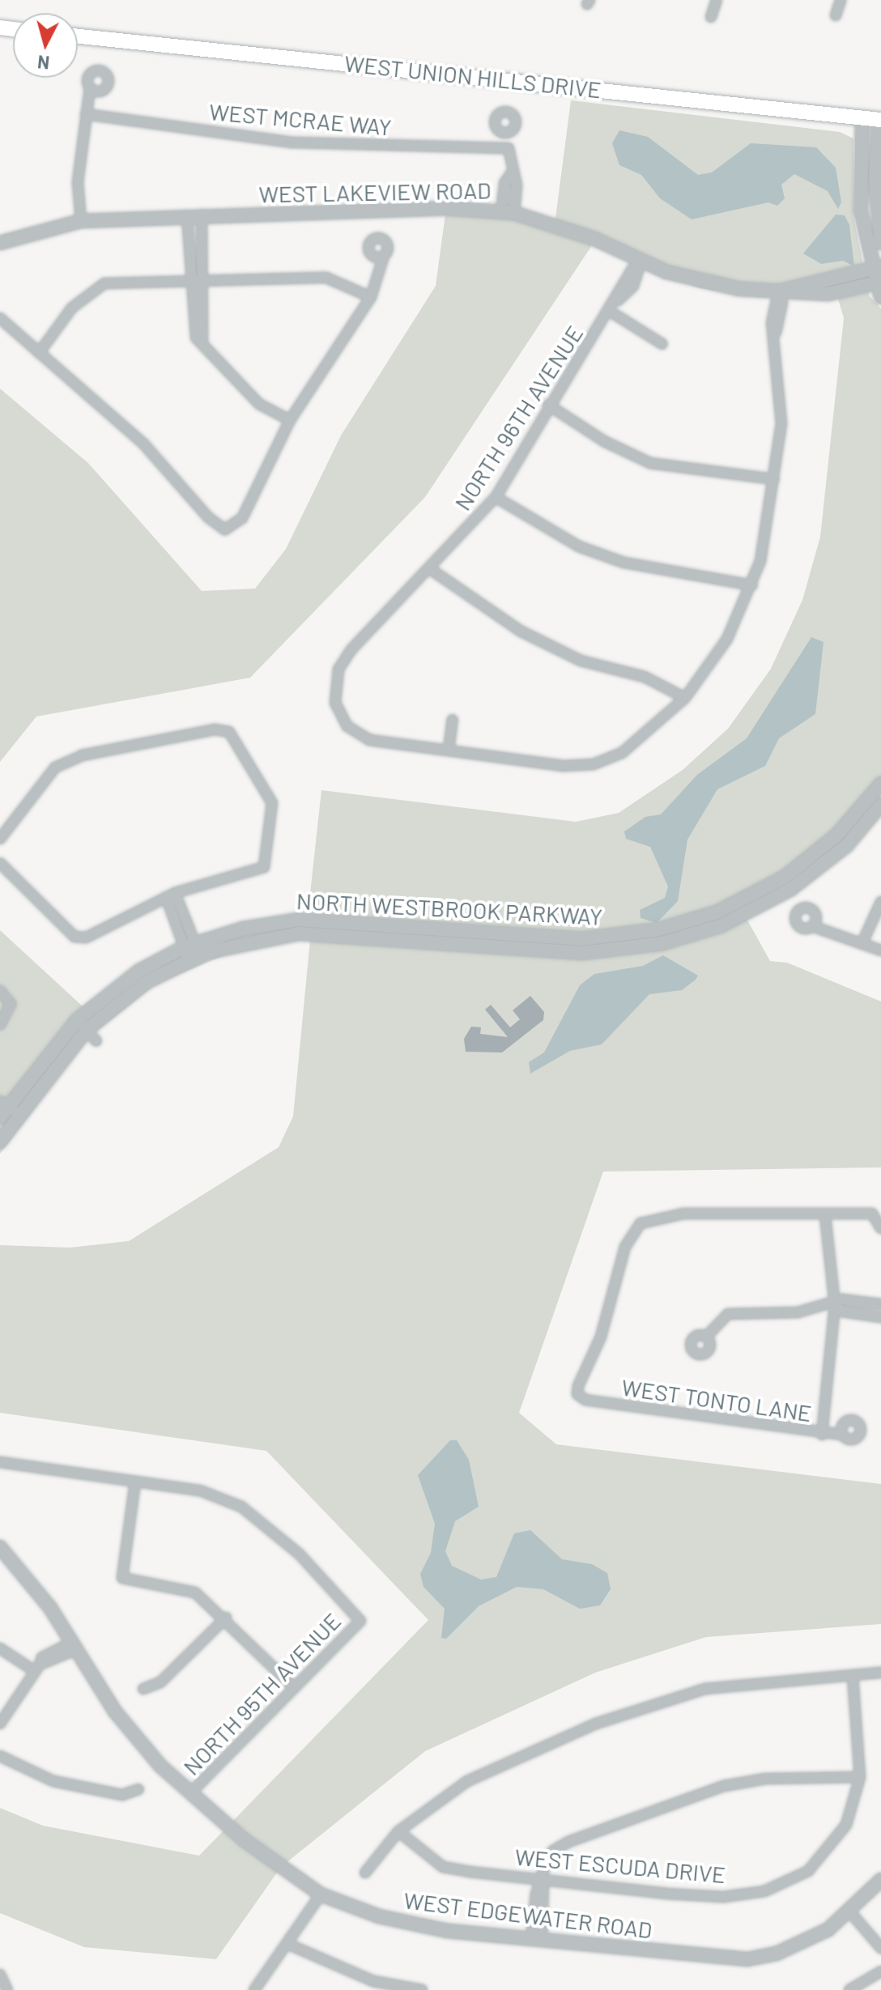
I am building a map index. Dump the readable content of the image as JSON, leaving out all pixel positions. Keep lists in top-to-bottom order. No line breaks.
{"streets":{"main road":["WEST UNION HILLS DRIVE"],"street":["WEST MCRAE WAY","WEST LAKEVIEW ROAD","NORTH 96TH AVENUE","NORTH WESTBROOK PARKWAY","WEST TONTO LANE","NORTH 95TH AVENUE","WEST ESCUDA DRIVE","WEST EDGEWATER ROAD"]},"crossings":[["WEST LAKEVIEW ROAD","NORTH 96TH AVENUE"],["NORTH 95TH AVENUE","WEST EDGEWATER ROAD"]],"north":"bottom"}
